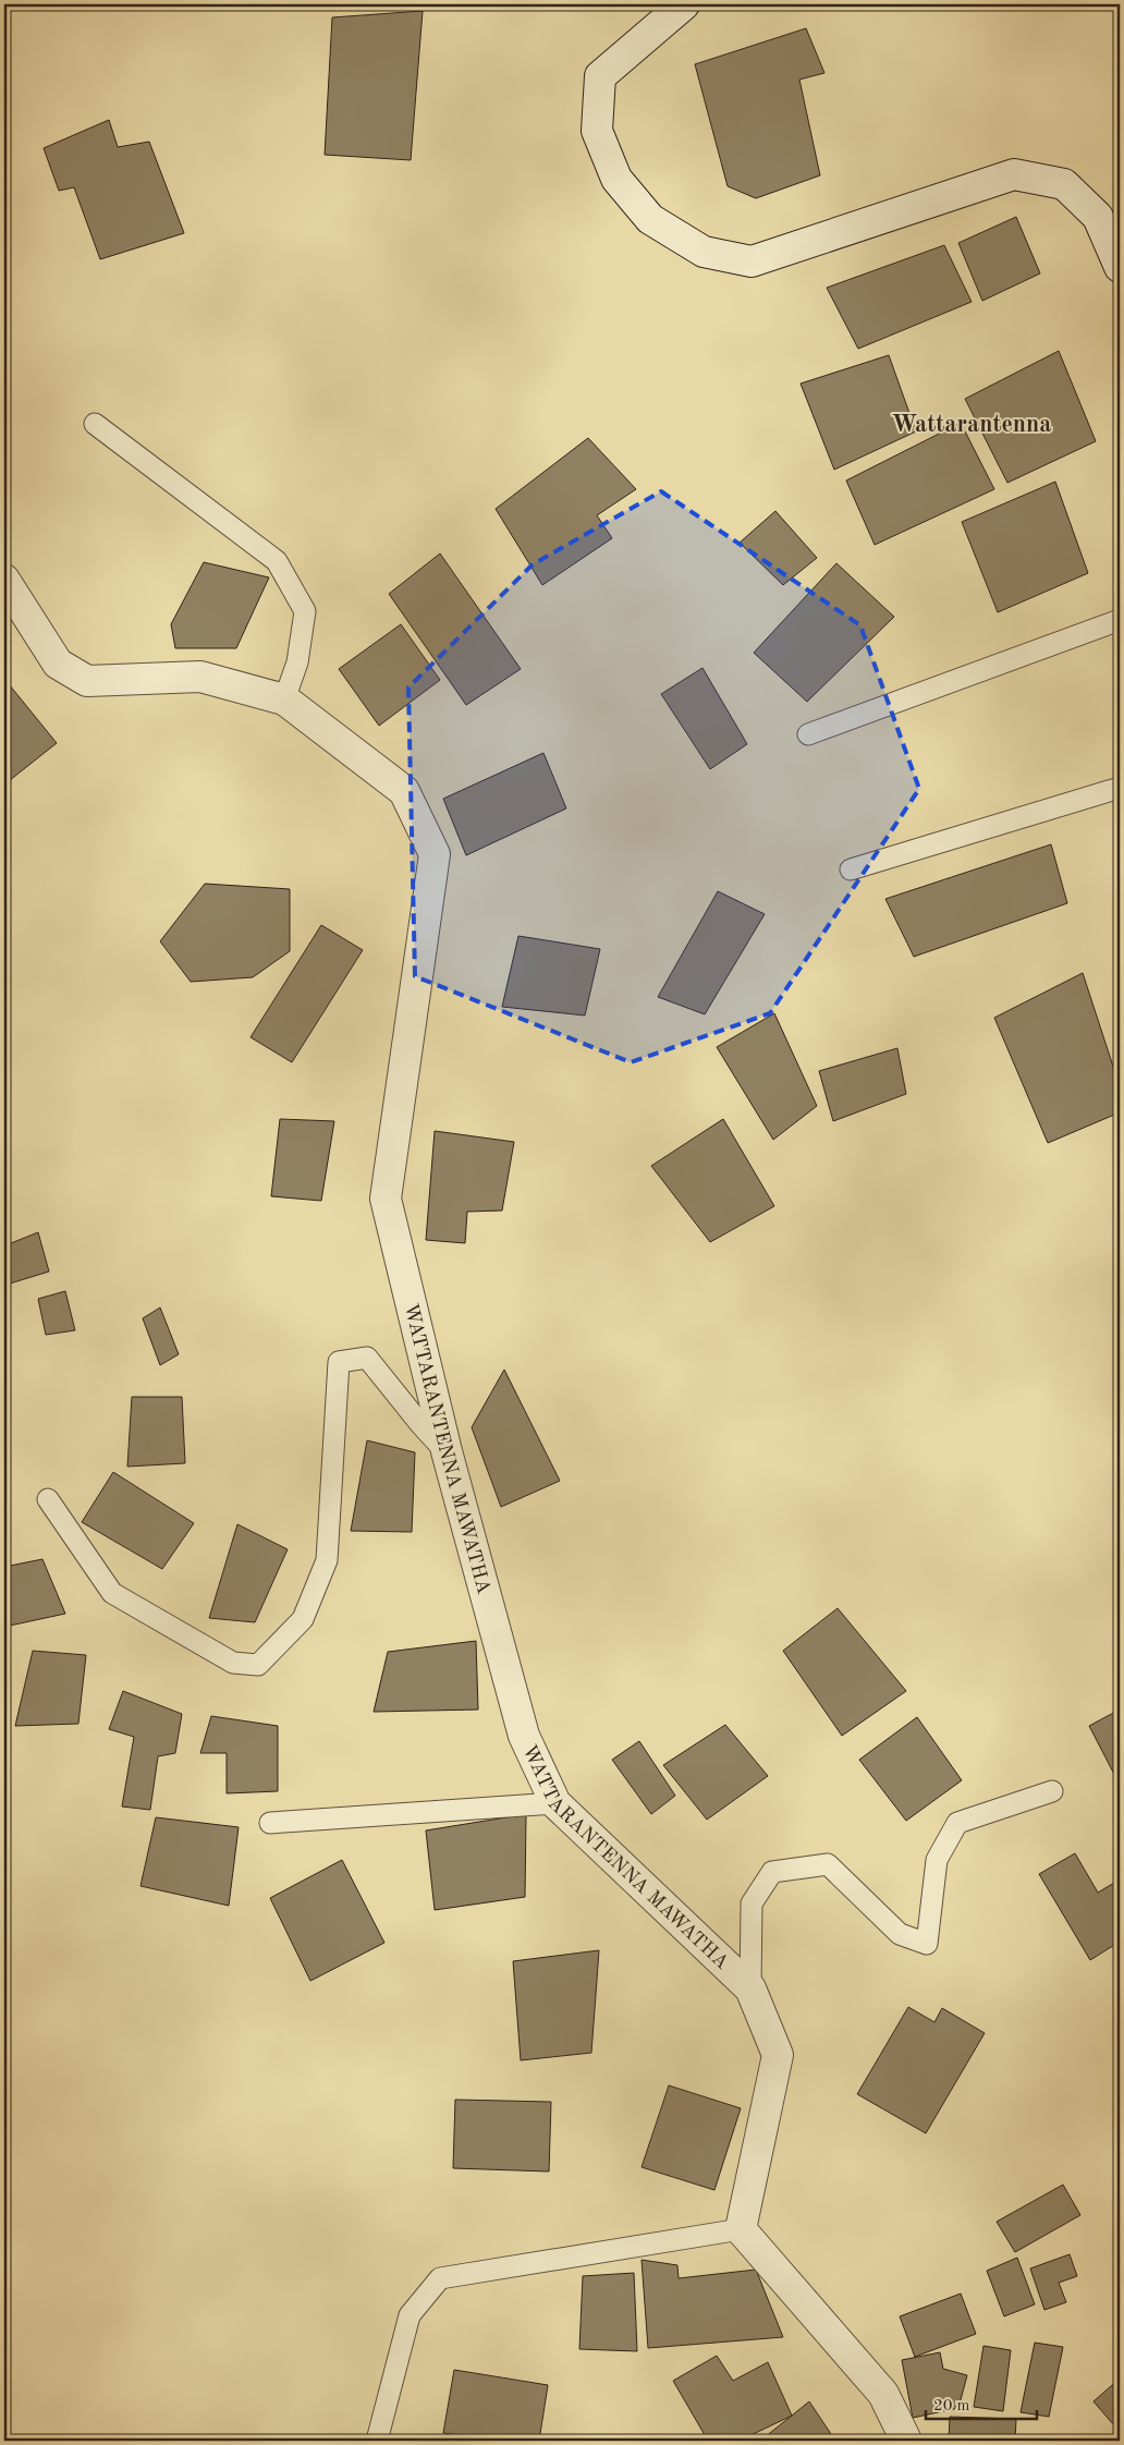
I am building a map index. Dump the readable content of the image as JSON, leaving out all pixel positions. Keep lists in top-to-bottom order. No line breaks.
{"streets":{"street":["WATTARANTENNA MAWATHA"]},"districts":["Wattarantenna"],"scale_bar":"20 m"}
